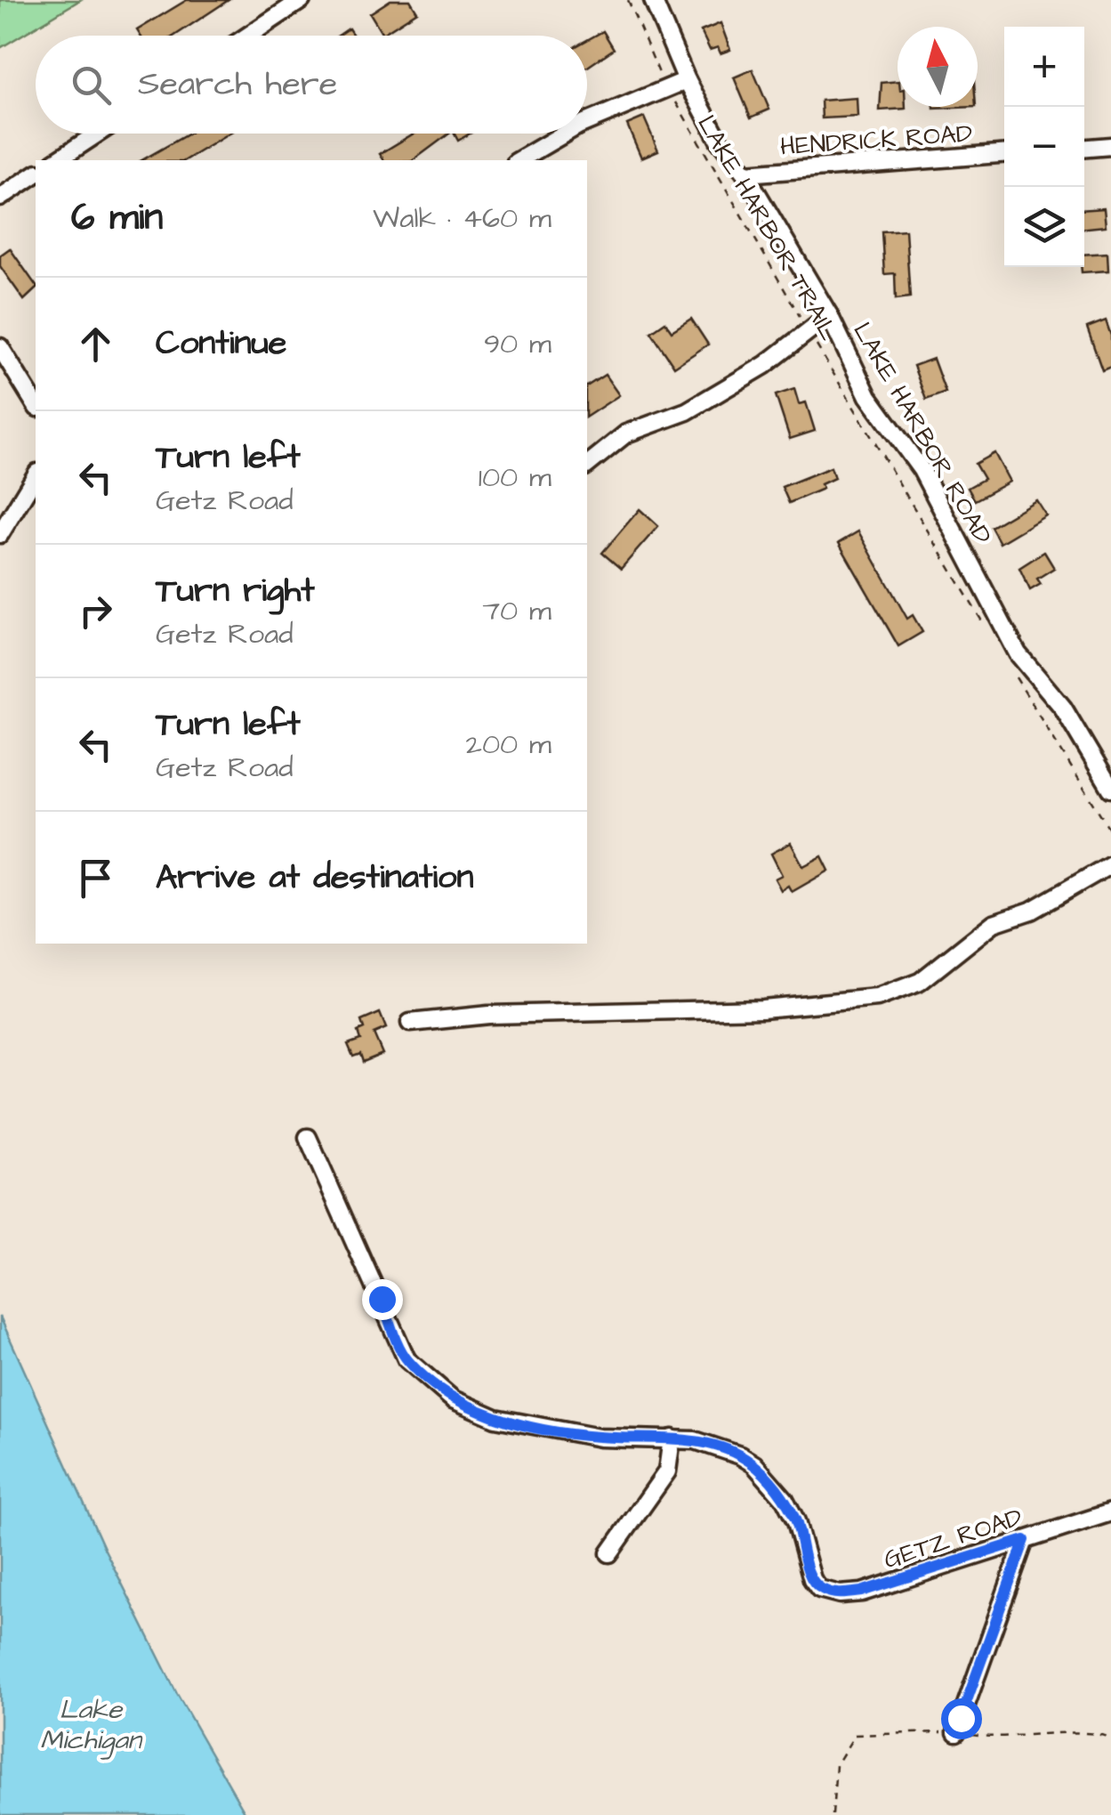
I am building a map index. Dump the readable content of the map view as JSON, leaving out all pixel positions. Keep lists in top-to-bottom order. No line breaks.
{"streets":{"street":["HENDRICK ROAD","LAKE HARBOR ROAD","GETZ ROAD"],"path":["LAKE HARBOR TRAIL"]},"crossings":[["HENDRICK ROAD","LAKE HARBOR ROAD"]],"water":["Lake Michigan"],"north":"top","page":{"map_buttons":["+","−"],"search":"Search here","heading":["6 min","Walk · 460 m"],"list":[["Continue","90 m"],["Turn left","Getz Road","100 m"],["Turn right","Getz Road","70 m"],["Turn left","Getz Road","200 m"],"Arrive at destination"]}}
